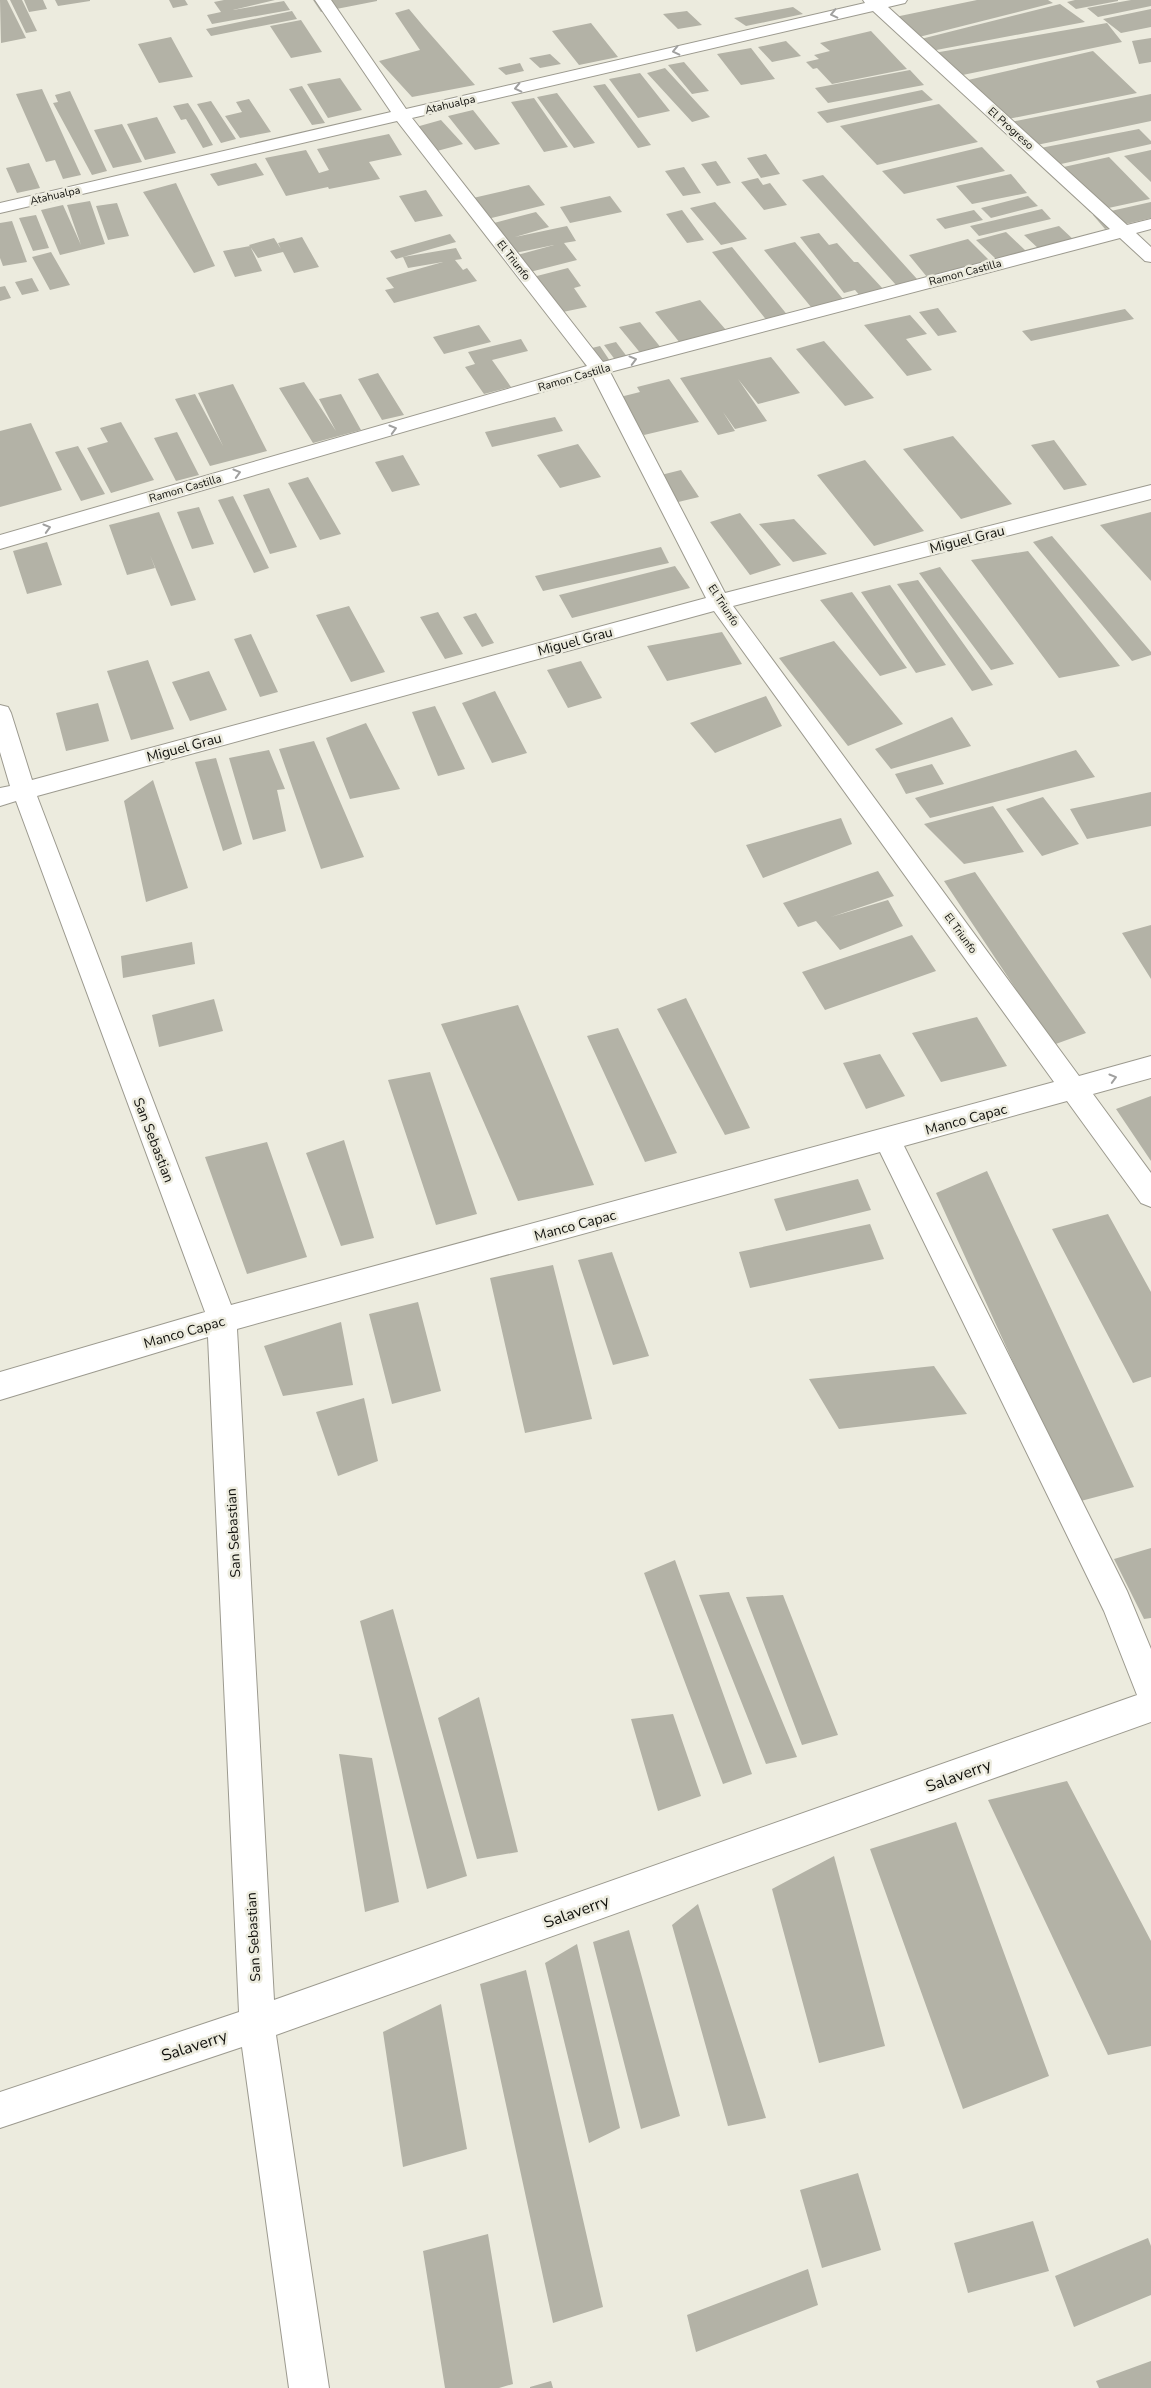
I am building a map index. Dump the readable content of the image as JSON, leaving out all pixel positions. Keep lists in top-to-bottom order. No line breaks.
{"streets":{"street":["Atahualpa","El Progreso","El Triunfo","Ramon Castilla","Miguel Grau","Manco Capac","San Sebastian","Salaverry"]},"crossings":[["Atahualpa","El Progreso"],["Atahualpa","El Triunfo"],["El Progreso","Ramon Castilla"],["El Triunfo","Ramon Castilla"],["El Triunfo","Miguel Grau"],["El Triunfo","Manco Capac"],["Miguel Grau","San Sebastian"],["Manco Capac","San Sebastian"],["San Sebastian","Salaverry"]],"one_way":["Atahualpa","Ramon Castilla"]}
